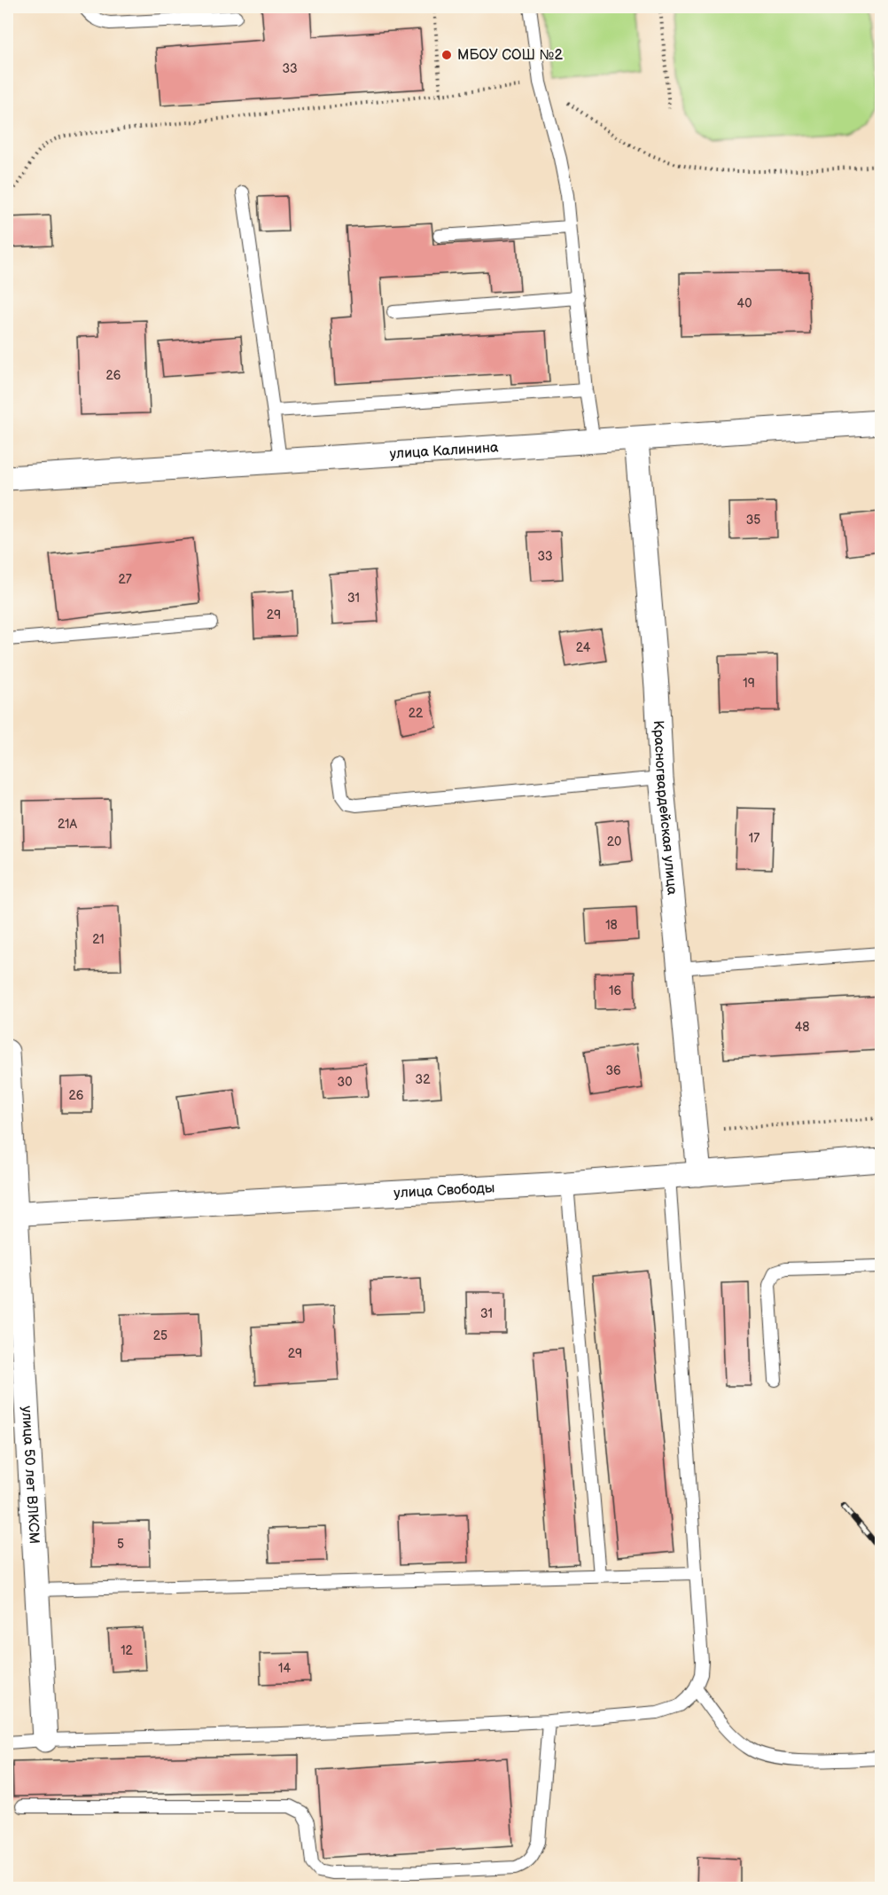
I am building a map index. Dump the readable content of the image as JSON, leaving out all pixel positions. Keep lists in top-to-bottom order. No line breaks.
{"streets":{"street":["улица Калинина","Красногвардейская улица","улица Свободы","улица 50 лет ВЛКСМ"]},"crossings":[["улица Калинина","Красногвардейская улица"],["Красногвардейская улица","улица Свободы"],["улица Свободы","улица 50 лет ВЛКСМ"]],"places":["МБОУ СОШ №2"],"house_numbers":["33","40","26","35","33","27","31","29","24","19","22","21А","17","20","18","21","16","48","36","32","30","26","31","25","29","5","12","14"]}
